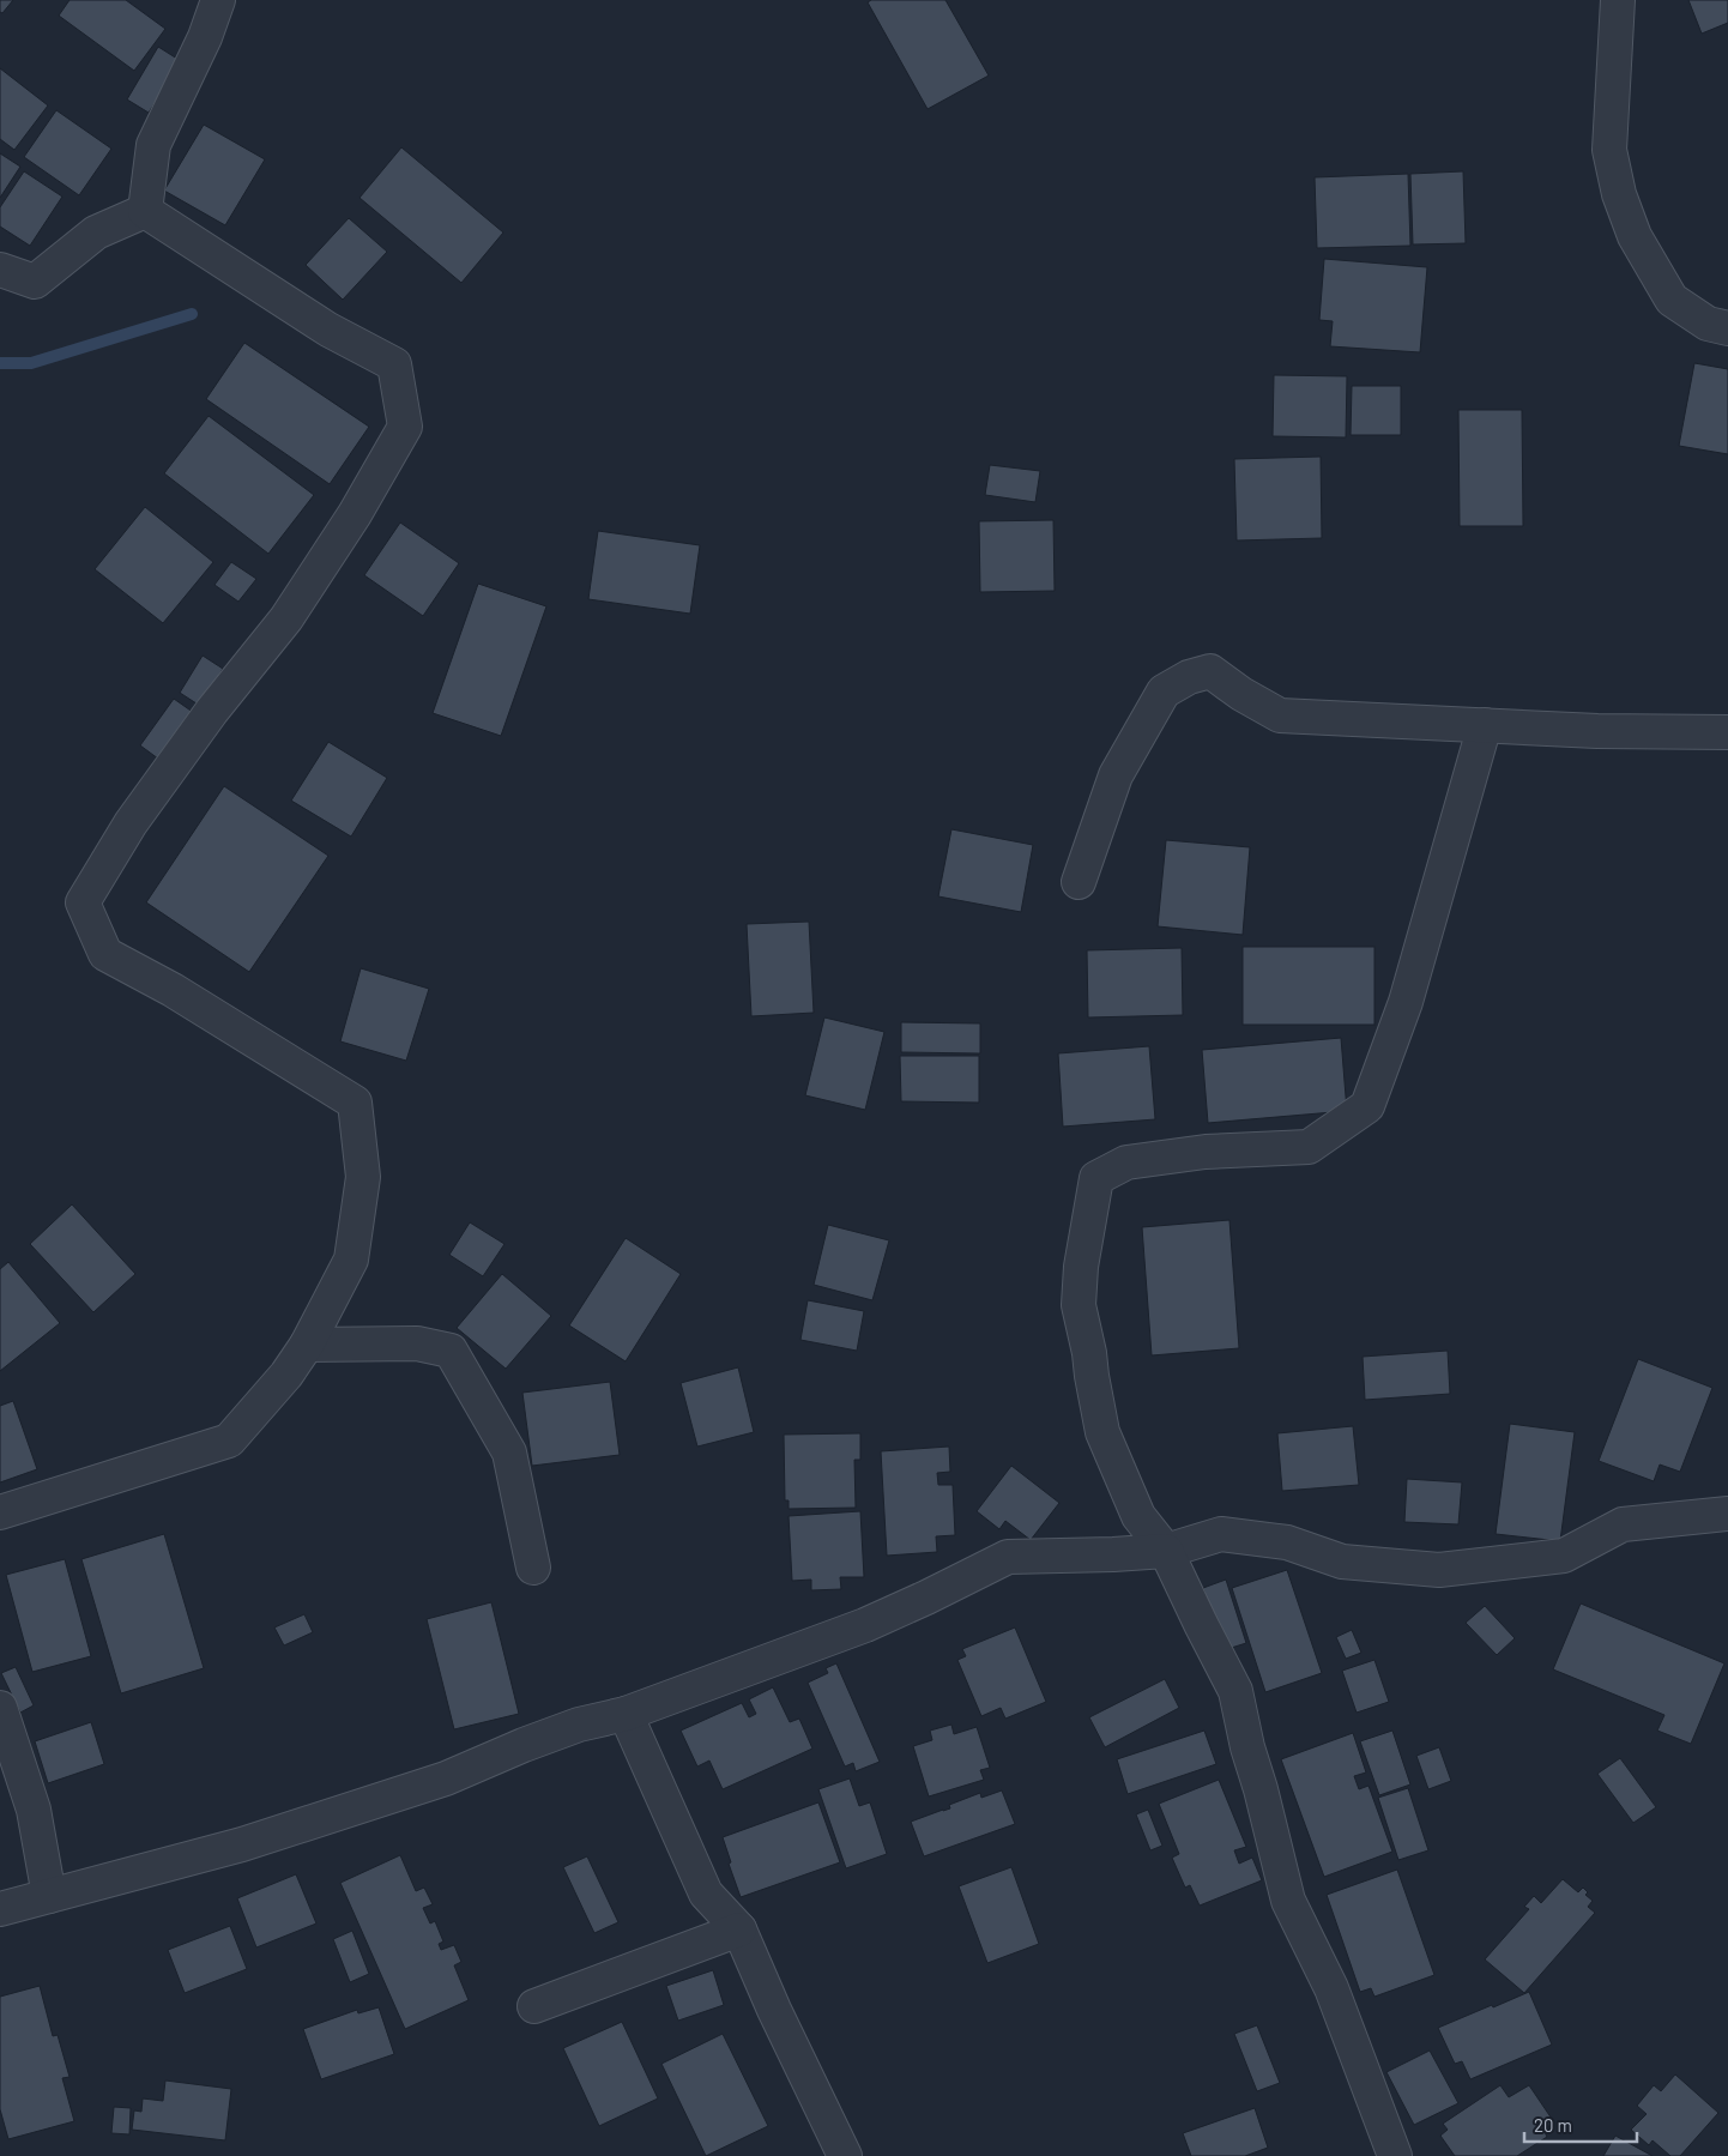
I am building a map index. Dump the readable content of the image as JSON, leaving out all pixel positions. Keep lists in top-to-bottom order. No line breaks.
{"scale_bar":"20 m"}
